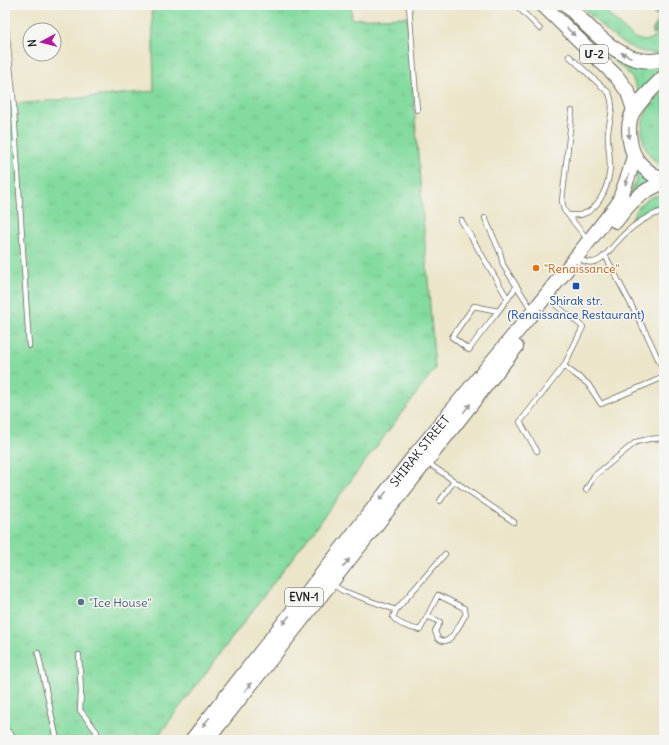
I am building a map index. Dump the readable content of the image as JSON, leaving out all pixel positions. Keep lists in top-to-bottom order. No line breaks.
{"streets":{"main road":["Մ-2","SHIRAK STREET","EVN-1"]},"crossings":[["Մ-2","SHIRAK STREET"]],"places":{"other":["\"Renaissance\"","\"Ice House\""],"transit":["Shirak str. (Renaissance Restaurant)"]},"north":"left"}
